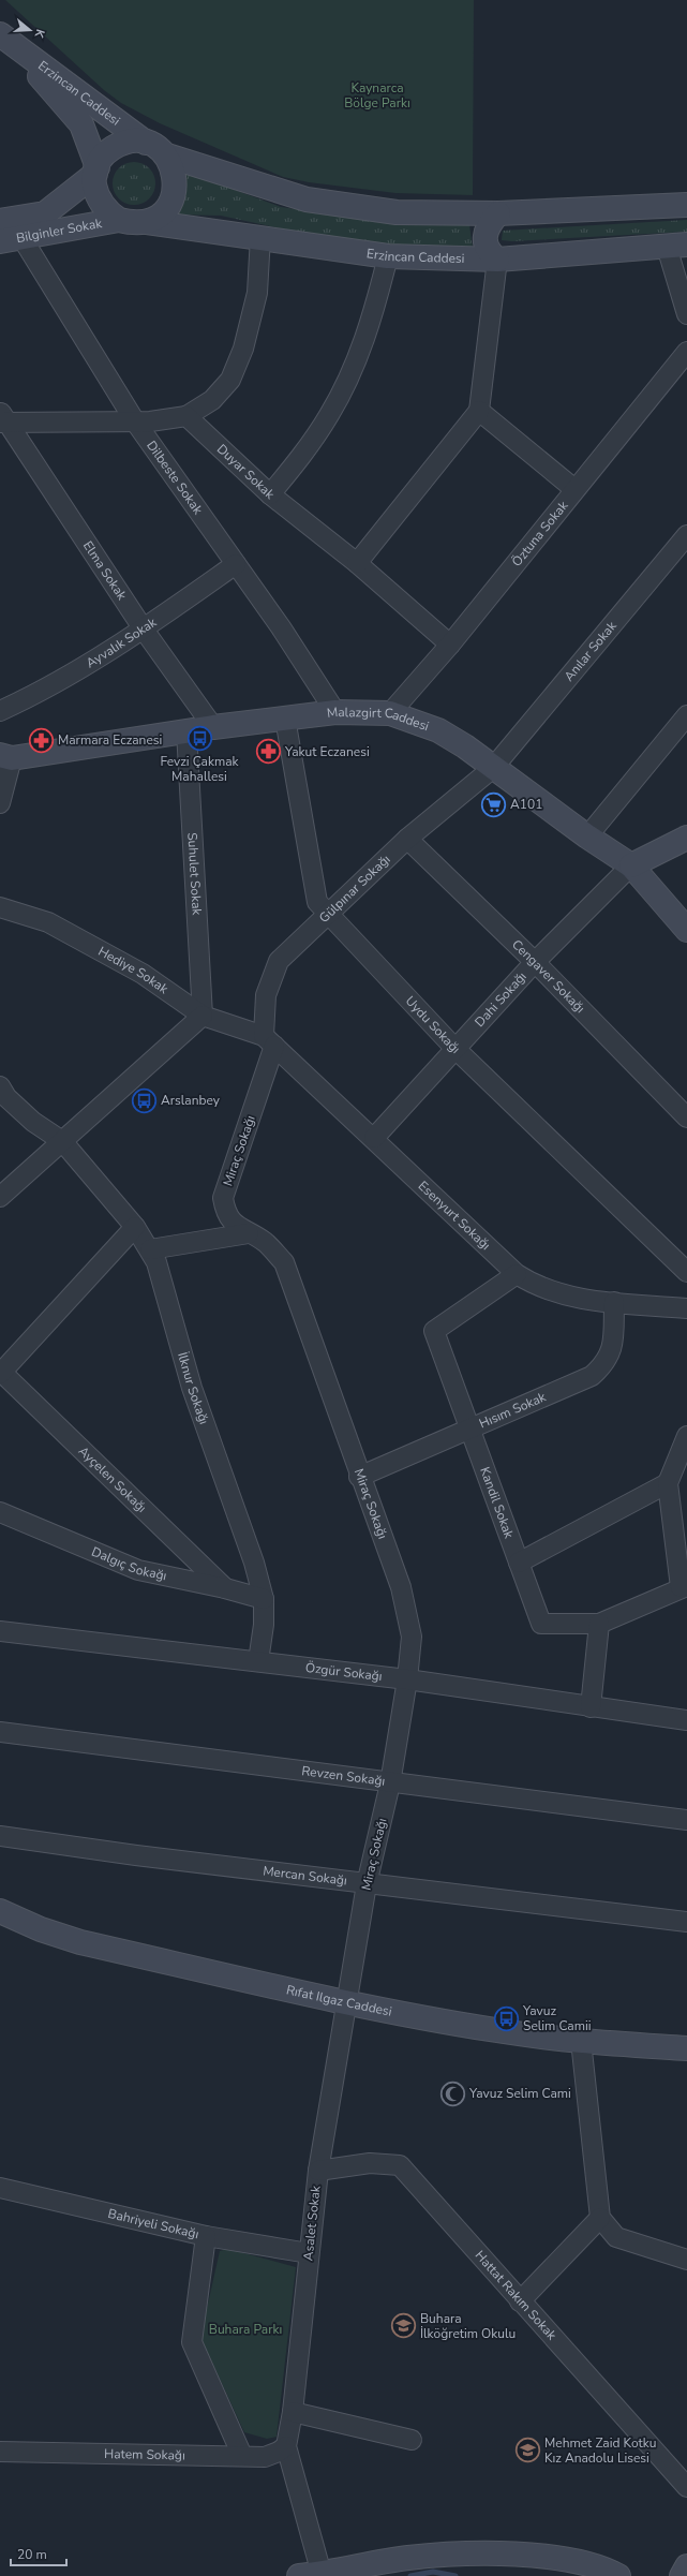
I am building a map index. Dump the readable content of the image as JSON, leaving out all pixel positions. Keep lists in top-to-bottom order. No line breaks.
{"streets":{"street":["Erzincan Caddesi","Bilginler Sokak","Duyar Sokak","Dilbeste Sokak","Öztuna Sokak","Elma Sokak","Ayvalık Sokak","Anılar Sokak","Malazgirt Caddesi","Suhulet Sokak","Gülpınar Sokağı","Hediye Sokak","Cengaver Sokağı","Dahi Sokağı","Uydu Sokağı","Miraç Sokağı","Esenyurt Sokağı","İlknur Sokağı","Hısım Sokak","Ayçelen Sokağı","Kandil Sokak","Dalgıç Sokağı","Özgür Sokağı","Revzen Sokağı","Mercan Sokağı","Rıfat Ilgaz Caddesi","Asalet Sokak","Bahriyeli Sokağı","Hattat Rakım Sokak","Hatem Sokağı"]},"crossings":[["Erzincan Caddesi","Bilginler Sokak"],["Bilginler Sokak","Dilbeste Sokak"],["Duyar Sokak","Öztuna Sokak"],["Dilbeste Sokak","Ayvalık Sokak"],["Dilbeste Sokak","Malazgirt Caddesi"],["Öztuna Sokak","Malazgirt Caddesi"],["Elma Sokak","Ayvalık Sokak"],["Elma Sokak","Malazgirt Caddesi"],["Anılar Sokak","Malazgirt Caddesi"],["Anılar Sokak","Gülpınar Sokağı"],["Malazgirt Caddesi","Suhulet Sokak"],["Malazgirt Caddesi","Gülpınar Sokağı"],["Malazgirt Caddesi","Dahi Sokağı"],["Malazgirt Caddesi","Uydu Sokağı"],["Suhulet Sokak","Hediye Sokak"],["Gülpınar Sokağı","Hediye Sokak"],["Gülpınar Sokağı","Cengaver Sokağı"],["Gülpınar Sokağı","Uydu Sokağı"],["Gülpınar Sokağı","Miraç Sokağı"],["Gülpınar Sokağı","Esenyurt Sokağı"],["Hediye Sokak","Miraç Sokağı"],["Hediye Sokak","Esenyurt Sokağı"],["Cengaver Sokağı","Dahi Sokağı"],["Dahi Sokağı","Uydu Sokağı"],["Dahi Sokağı","Esenyurt Sokağı"],["Miraç Sokağı","Esenyurt Sokağı"],["Miraç Sokağı","Hısım Sokak"],["Miraç Sokağı","Özgür Sokağı"],["Miraç Sokağı","Revzen Sokağı"],["Miraç Sokağı","Mercan Sokağı"],["Miraç Sokağı","Rıfat Ilgaz Caddesi"],["Miraç Sokağı","Asalet Sokak"],["Esenyurt Sokağı","Hısım Sokak"],["Esenyurt Sokağı","Kandil Sokak"],["İlknur Sokağı","Dalgıç Sokağı"],["İlknur Sokağı","Özgür Sokağı"],["Hısım Sokak","Kandil Sokak"],["Ayçelen Sokağı","Dalgıç Sokağı"],["Rıfat Ilgaz Caddesi","Asalet Sokak"],["Asalet Sokak","Bahriyeli Sokağı"],["Asalet Sokak","Hattat Rakım Sokak"],["Asalet Sokak","Hatem Sokağı"]],"parks":["Kaynarca Bölge Parkı","Buhara Parkı"],"places":{"bus stop":["Fevzi Çakmak Mahallesi","Arslanbey","Yavuz Selim Camii"],"pharmacy":["Marmara Eczanesi","Yakut Eczanesi"],"supermarket":["A101"],"mosque":["Yavuz Selim Cami"],"school or university":["Buhara İlköğretim Okulu","Mehmet Zaid Kotku Kız Anadolu Lisesi"]},"scale_bar":"20 m","north":"right"}
